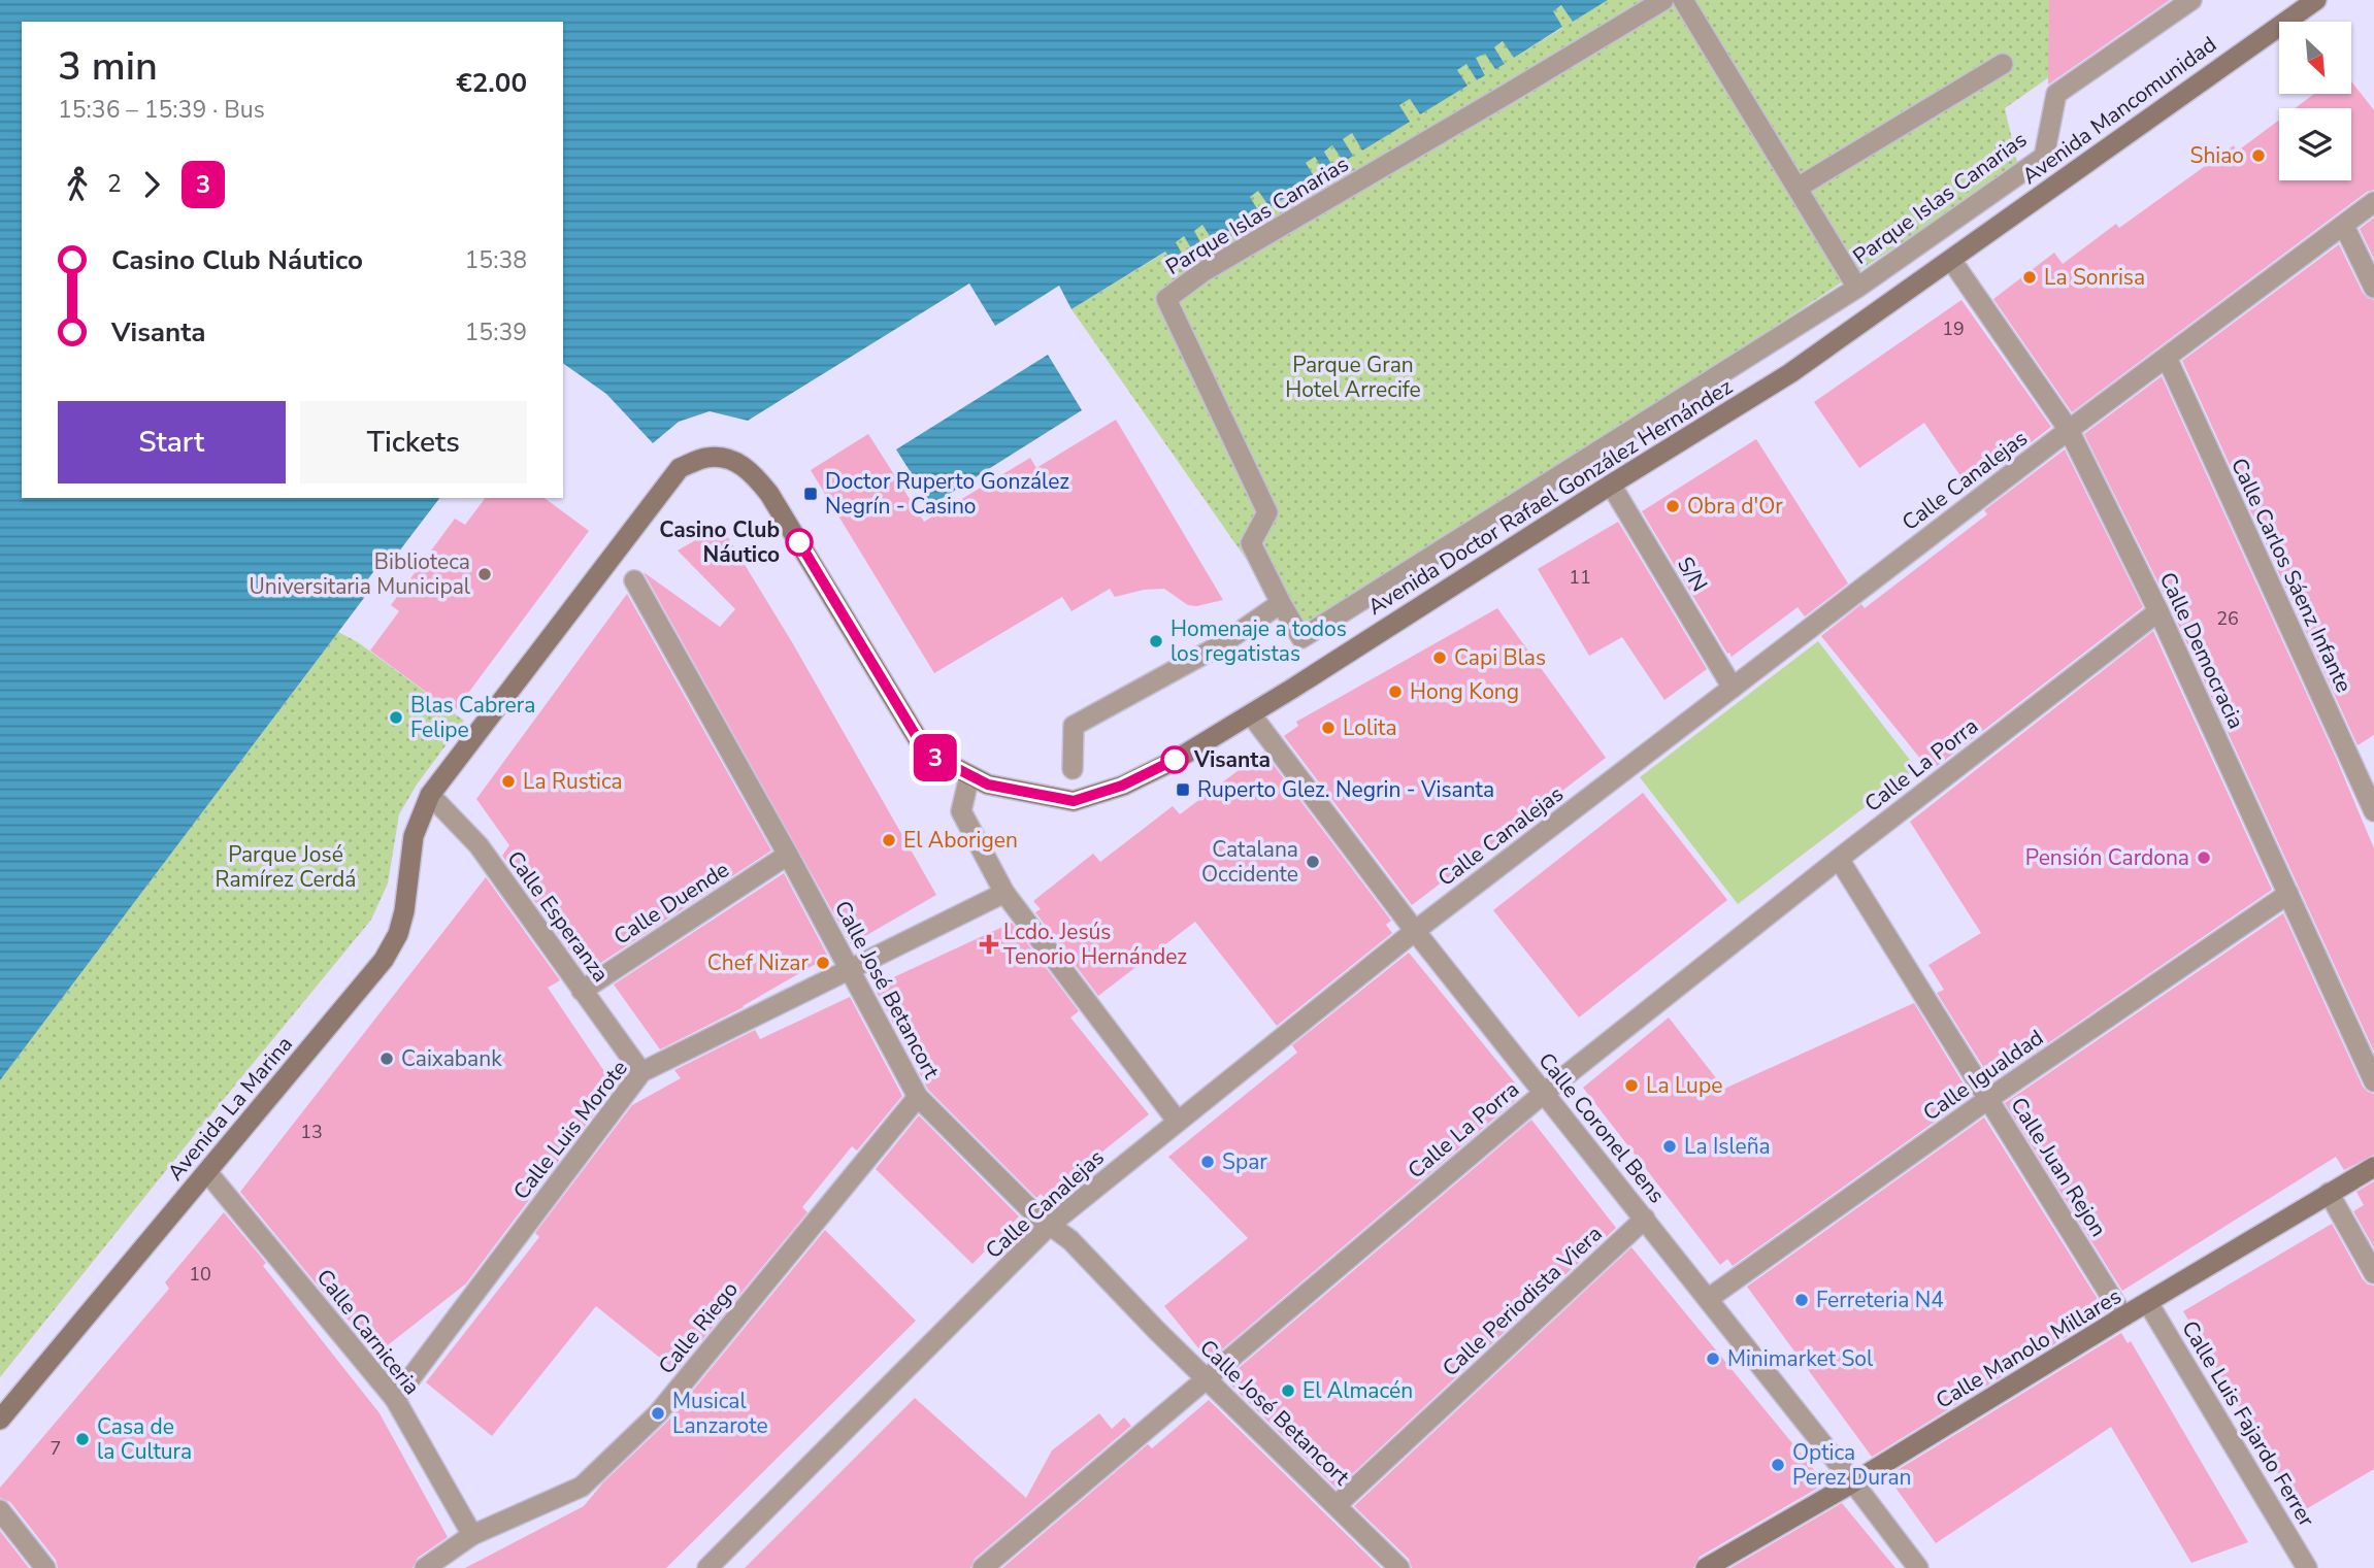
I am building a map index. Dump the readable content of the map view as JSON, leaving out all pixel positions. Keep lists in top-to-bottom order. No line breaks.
{"streets":{"main road":["Avenida Mancomunidad","Avenida Doctor Rafael González Hernández","Avenida La Marina","Calle Manolo Millares"],"street":["Parque Islas Canarias","Calle Canalejas","S/N","Calle Carlos Sáenz Infante","Calle Democracia","Calle La Porra","Calle Duende","Calle Esperanza","Calle José Betancort","Calle Igualdad","Calle Coronel Bens","Calle Luis Morote","Calle Juan Rejon","Calle Periodista Viera","Calle Riego","Calle Carniceria","Calle Luis Fajardo Ferrer"]},"crossings":[["Avenida Mancomunidad","Avenida Doctor Rafael González Hernández"],["Avenida Mancomunidad","Calle Democracia"],["Calle Canalejas","S/N"],["Calle Canalejas","Calle Carlos Sáenz Infante"],["Calle Canalejas","Calle Democracia"],["Calle Canalejas","Calle José Betancort"],["Calle Canalejas","Calle Coronel Bens"],["Avenida Doctor Rafael González Hernández","S/N"],["Avenida Doctor Rafael González Hernández","Calle Democracia"],["Avenida Doctor Rafael González Hernández","Calle Esperanza"],["Avenida Doctor Rafael González Hernández","Avenida La Marina"],["Avenida Doctor Rafael González Hernández","Calle Coronel Bens"],["Calle Democracia","Calle La Porra"],["Calle Democracia","Calle Igualdad"],["Calle La Porra","Calle José Betancort"],["Calle La Porra","Calle Coronel Bens"],["Calle La Porra","Calle Juan Rejon"],["Calle Duende","Calle Esperanza"],["Calle Duende","Calle José Betancort"],["Calle Esperanza","Avenida La Marina"],["Calle Esperanza","Calle Luis Morote"],["Calle José Betancort","Calle Luis Morote"],["Calle José Betancort","Calle Periodista Viera"],["Calle José Betancort","Calle Riego"],["Calle Igualdad","Calle Coronel Bens"],["Calle Igualdad","Calle Juan Rejon"],["Avenida La Marina","Calle Carniceria"],["Calle Coronel Bens","Calle Periodista Viera"],["Calle Coronel Bens","Calle Manolo Millares"],["Calle Luis Morote","Calle Carniceria"],["Calle Juan Rejon","Calle Manolo Millares"],["Calle Riego","Calle Carniceria"],["Calle Manolo Millares","Calle Luis Fajardo Ferrer"]],"parks":["Parque Gran Hotel Arrecife","Parque José Ramírez Cerdá"],"places":{"other":["Shiao","La Sonrisa","Obra d'Or","Casino Club Náutico","Biblioteca Universitaria Municipal","Homenaje a todos los regatistas","Capi Blas","Hong Kong","Blas Cabrera Felipe","Lolita","Visanta","La Rustica","El Aborigen","Pensión Cardona","Catalana Occidente","Chef Nizar","Caixabank","La Lupe","La Isleña","Spar","Ferreteria N4","Minimarket Sol","El Almacén","Musical Lanzarote","Casa de la Cultura","Optica Perez Duran"],"transit":["Doctor Ruperto González Negrín - Casino","Ruperto Glez. Negrin - Visanta"],"health":["Lcdo. Jesús Tenorio Hernández"]},"lines":["bus line 3"],"house_numbers":["19","11","26","13","10","7"],"north":"bottom right","page":{"on_map":"3","heading":["3 min","15:36 – 15:39 · Bus","€2.00"],"legs":["2","3"],"list":[{"name":"Casino Club Náutico","value":"15:38"},{"name":"Visanta","value":"15:39"}],"buttons":["Start","Tickets"]}}
